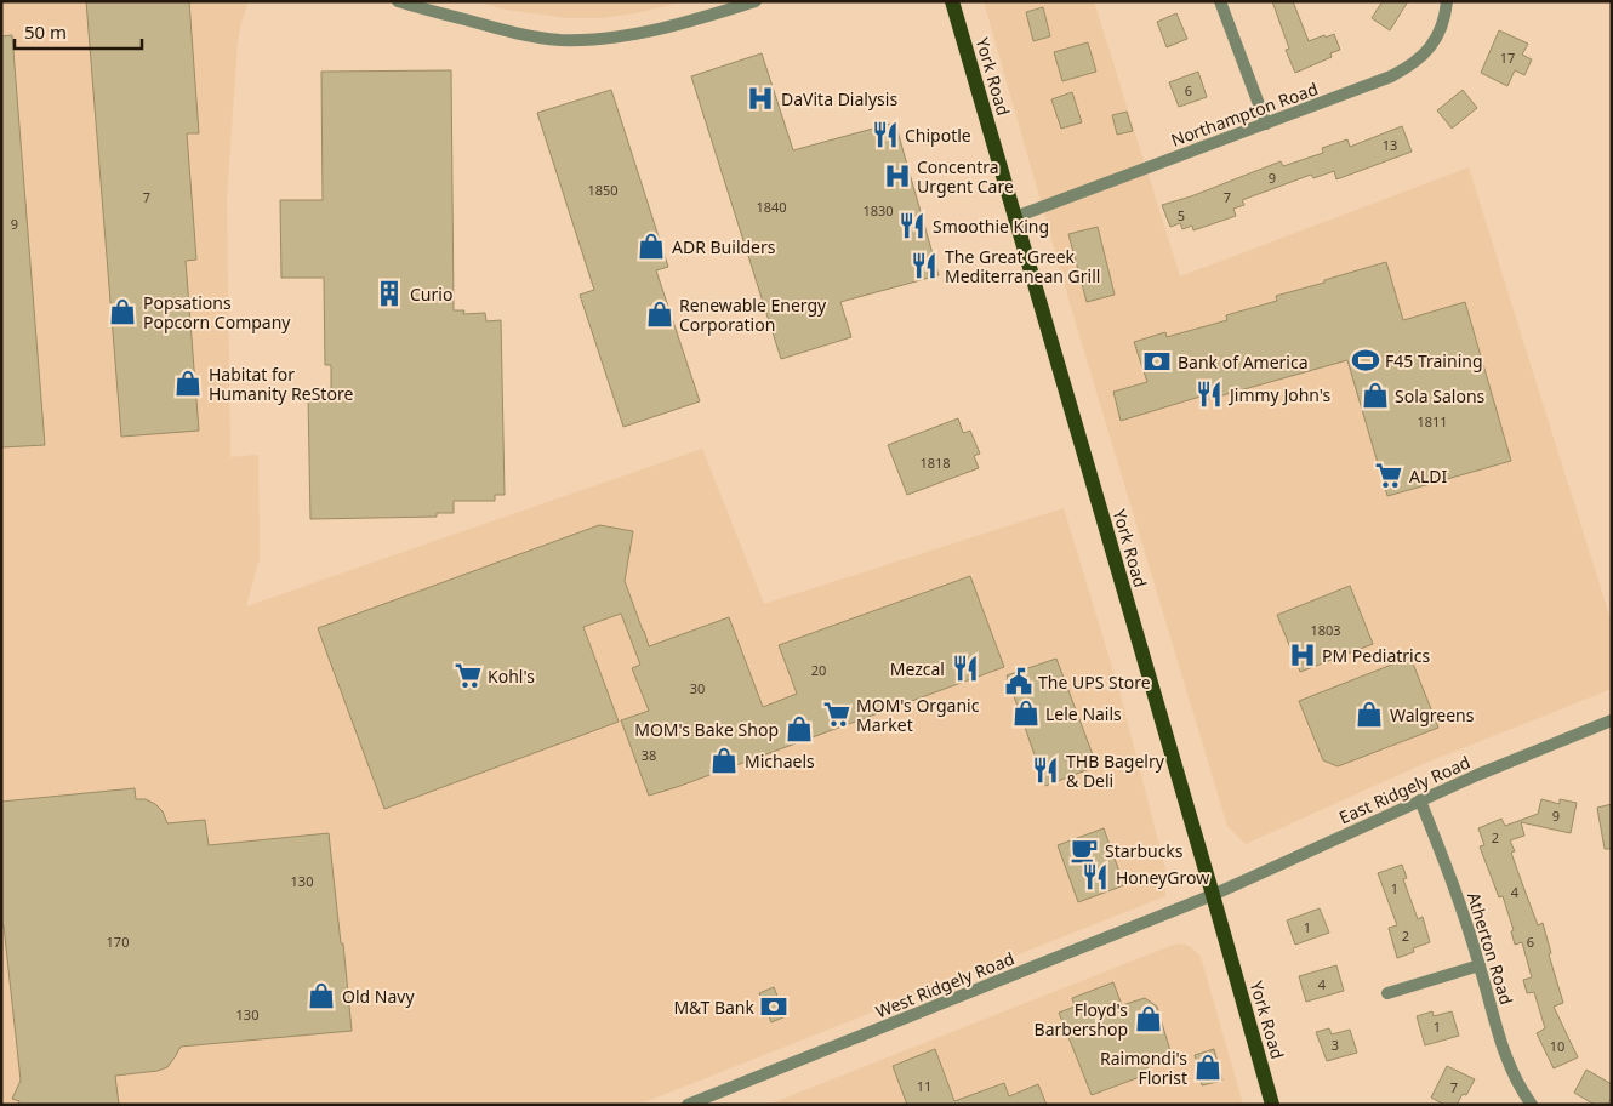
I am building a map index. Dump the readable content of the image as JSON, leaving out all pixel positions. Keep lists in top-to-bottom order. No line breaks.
{"streets":{"main road":["York Road"],"street":["Northampton Road","East Ridgely Road","Atherton Road","West Ridgely Road"]},"crossings":[["York Road","Northampton Road"],["York Road","East Ridgely Road"],["York Road","West Ridgely Road"],["East Ridgely Road","Atherton Road"],["East Ridgely Road","West Ridgely Road"]],"places":{"hospital":["DaVita Dialysis","Concentra Urgent Care","PM Pediatrics"],"restaurant":["Chipotle","Smoothie King","The Great Greek Mediterranean Grill","Jimmy John's","Mezcal","THB Bagelry & Deli","HoneyGrow"],"shop":["ADR Builders","Popsations Popcorn Company","Renewable Energy Corporation","Habitat for Humanity ReStore","Sola Salons","Lele Nails","Walgreens","MOM's Bake Shop","Michaels","Old Navy","Floyd's Barbershop","Raimondi's Florist"],"building":["Curio"],"sports":["F45 Training"],"bank":["Bank of America","M&T Bank"],"supermarket":["ALDI","Kohl's","MOM's Organic Market"],"public building":["The UPS Store"],"cafe":["Starbucks"]},"house_numbers":["17","6","13","9","1850","7","7","1840","1830","5","9","1811","1818","1803","20","30","38","9","2","130","1","4","1","2","170","6","4","130","1","3","10","11","7"],"scale_bar":"50 m"}
